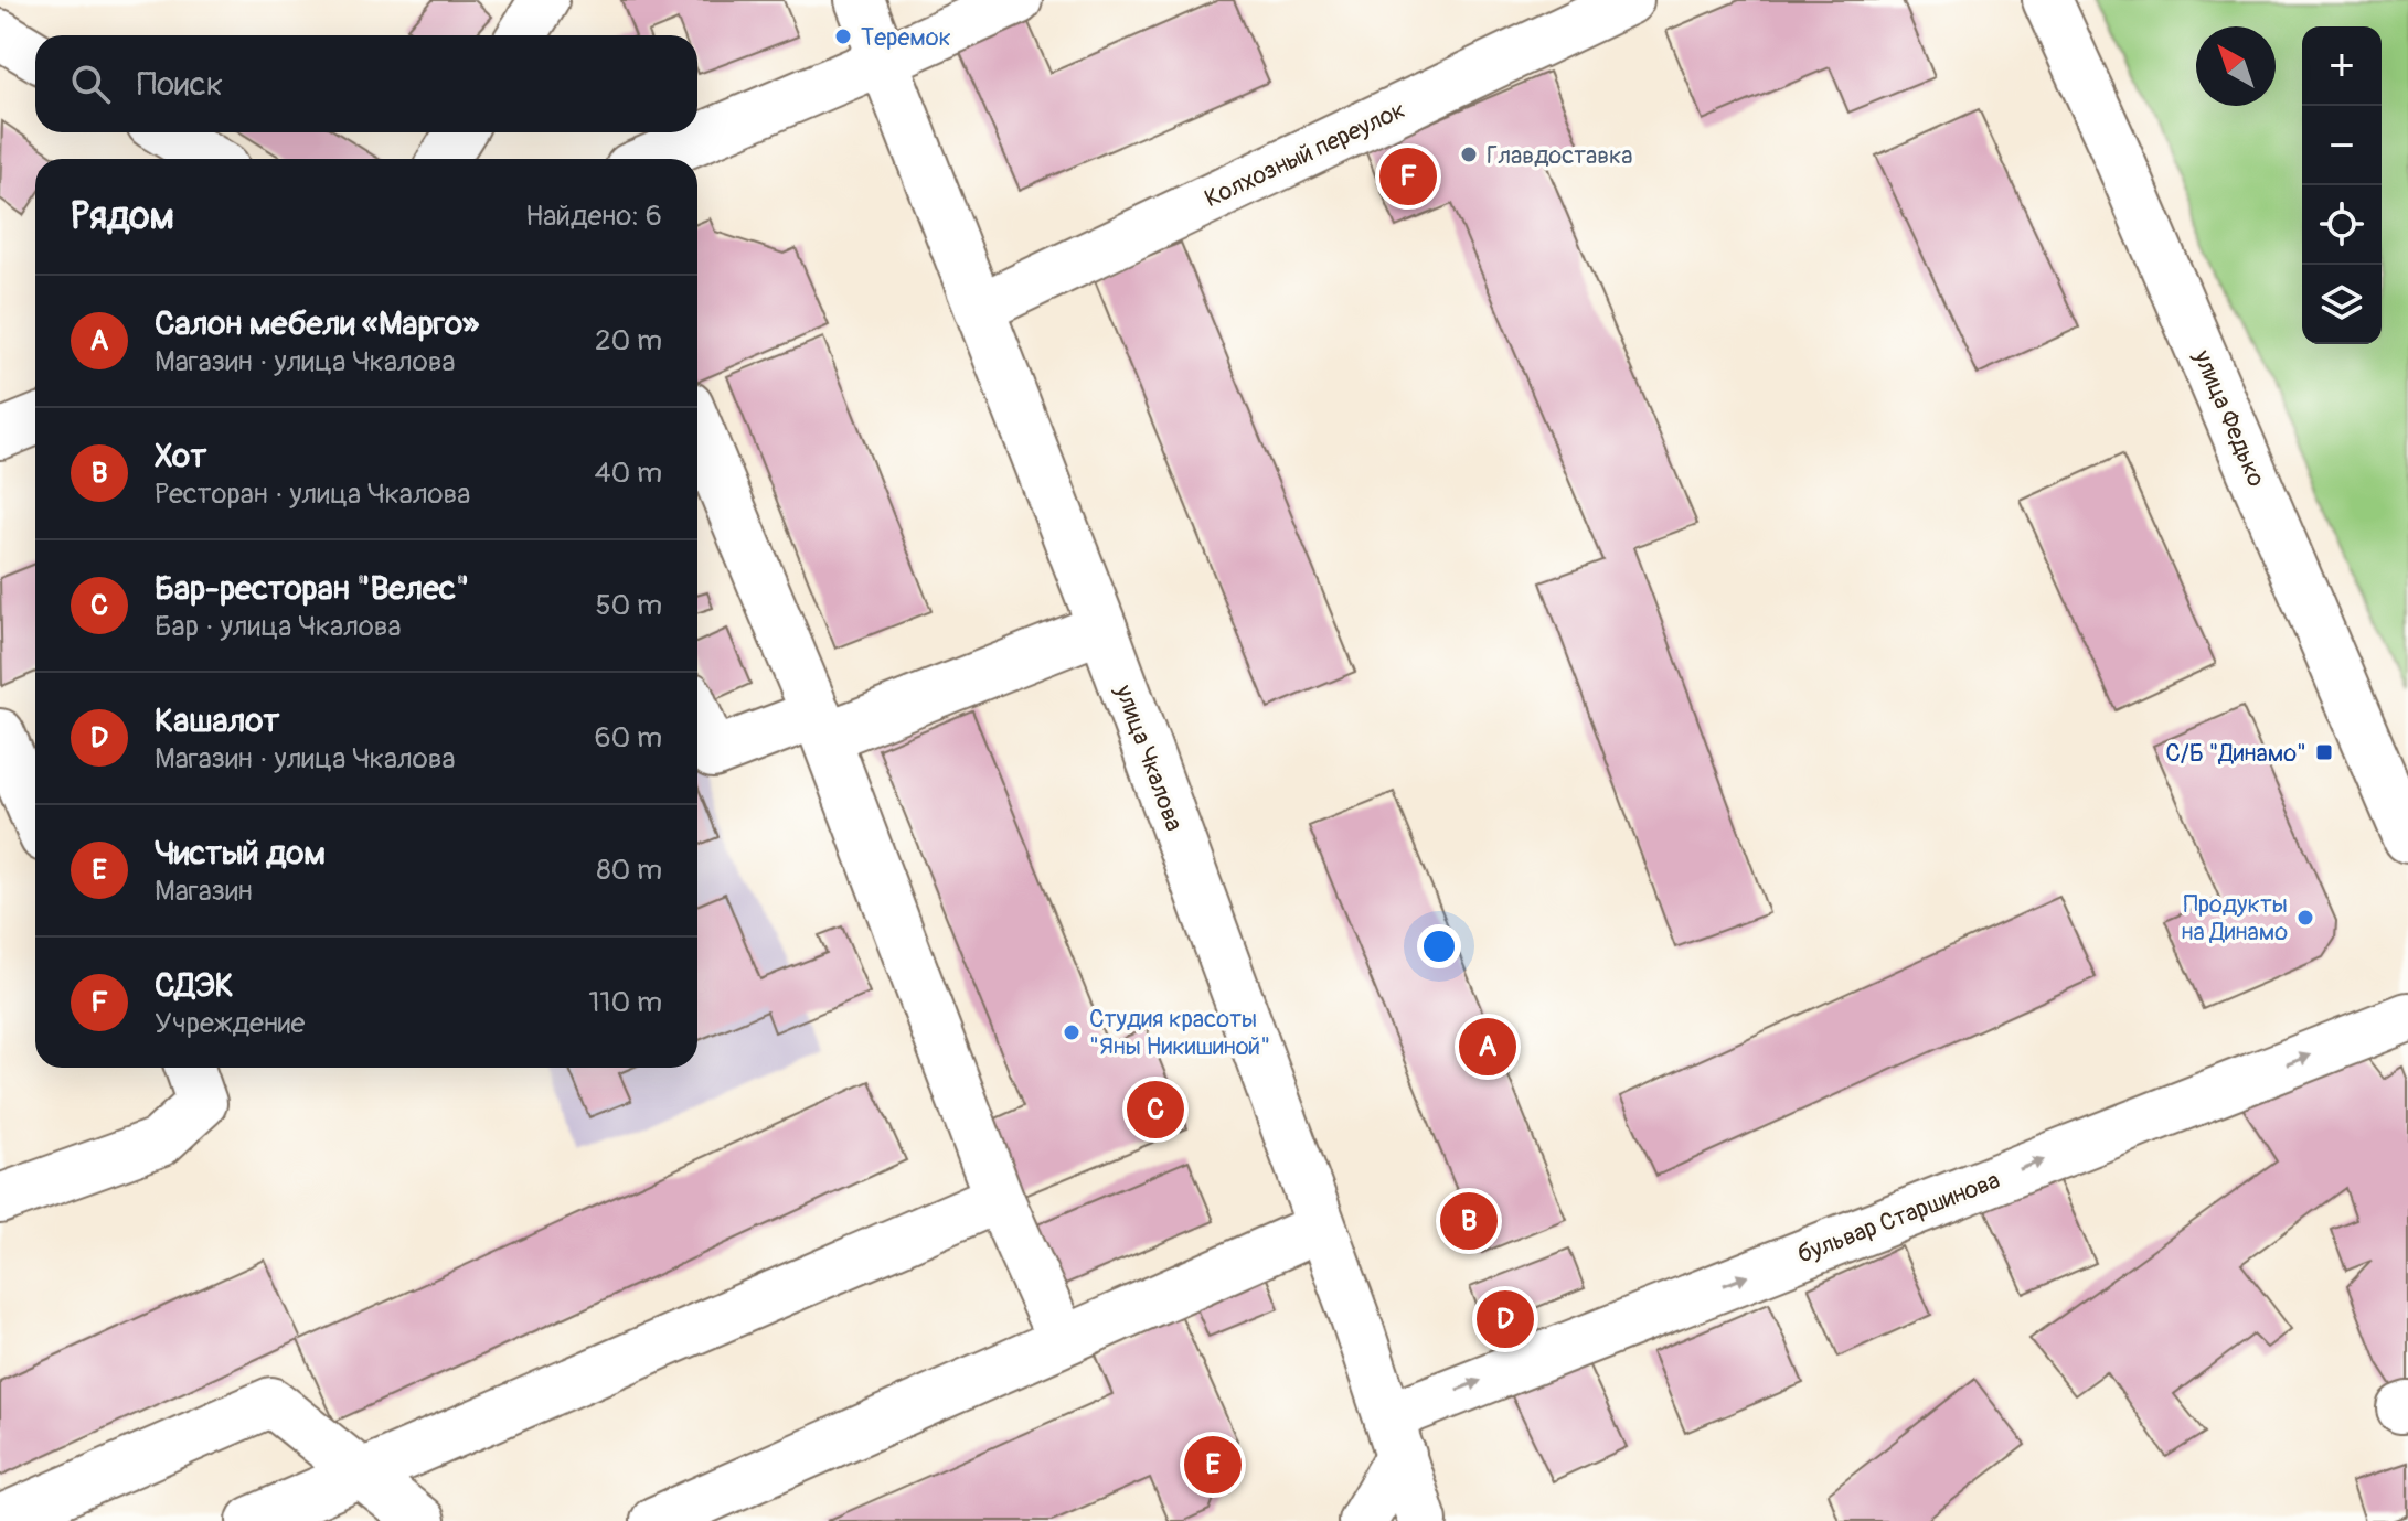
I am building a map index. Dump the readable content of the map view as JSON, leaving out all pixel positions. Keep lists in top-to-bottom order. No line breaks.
{"streets":{"main road":["Колхозный переулок","улица Федько","улица Чкалова","бульвар Старшинова"]},"crossings":[["Колхозный переулок","улица Чкалова"],["улица Чкалова","бульвар Старшинова"]],"one_way":["бульвар Старшинова"],"places":{"other":["Теремок","Главдоставка","Продукты на Динамо","Студия красоты \"Яны Никишиной\""],"transit":["С/Б \"Динамо\""]},"north":"top left","page":{"map_buttons":["+","−"],"search":"Поиск","pins":["F","A","C","B","D","E"],"heading":["Рядом","Найдено: 6"],"list":[{"mark":"A","name":"Салон мебели «Марго»","note":"Магазин · улица Чкалова","value":"20 m"},{"mark":"B","name":"Хот","note":"Ресторан · улица Чкалова","value":"40 m"},{"mark":"C","name":"Бар-ресторан \"Велес\"","note":"Бар · улица Чкалова","value":"50 m"},{"mark":"D","name":"Кашалот","note":"Магазин · улица Чкалова","value":"60 m"},{"mark":"E","name":"Чистый дом","note":"Магазин","value":"80 m"},{"mark":"F","name":"СДЭК","note":"Учреждение","value":"110 m"}]}}
